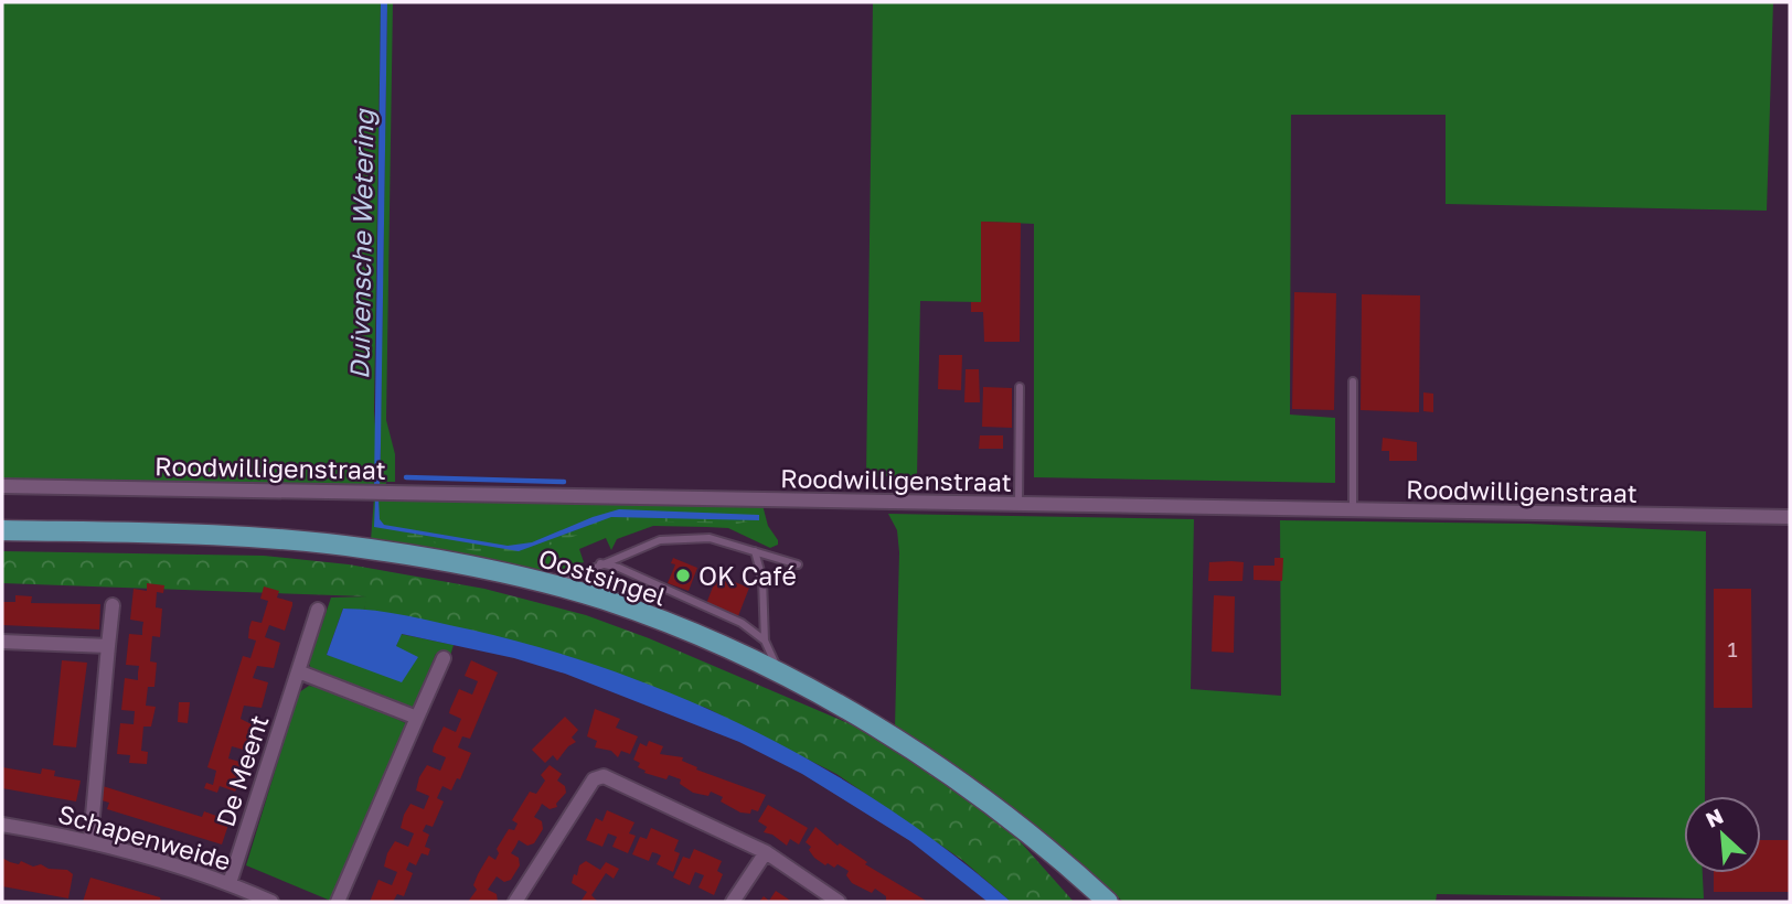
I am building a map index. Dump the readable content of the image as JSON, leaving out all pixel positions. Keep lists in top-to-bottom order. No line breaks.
{"streets":{"main road":["Oostsingel"],"street":["Roodwilligenstraat","De Meent","Schapenweide"]},"crossings":[["De Meent","Schapenweide"]],"water":["Duivensche Wetering"],"places":["OK Café"],"house_numbers":["1"],"north":"top left"}
